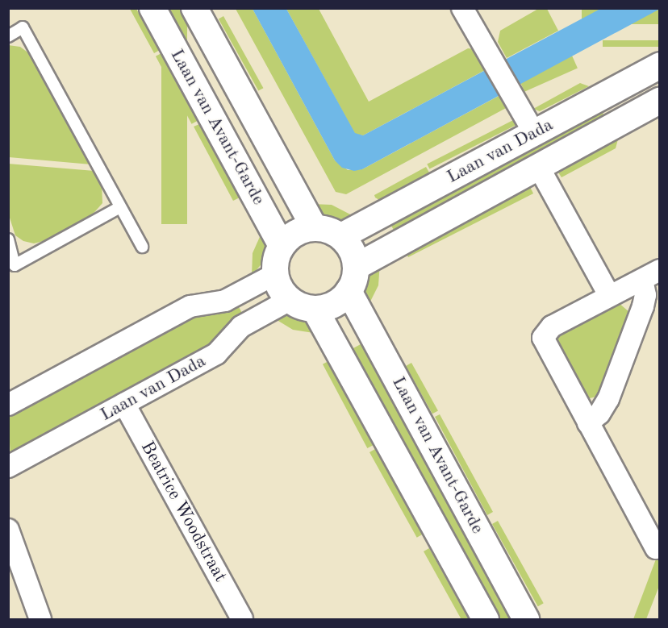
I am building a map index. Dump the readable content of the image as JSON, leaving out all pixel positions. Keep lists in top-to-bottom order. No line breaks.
{"streets":{"street":["Laan van Avant-Garde","Laan van Dada","Beatrice Woodstraat"]},"crossings":[["Laan van Avant-Garde","Laan van Dada"],["Laan van Dada","Beatrice Woodstraat"]]}
